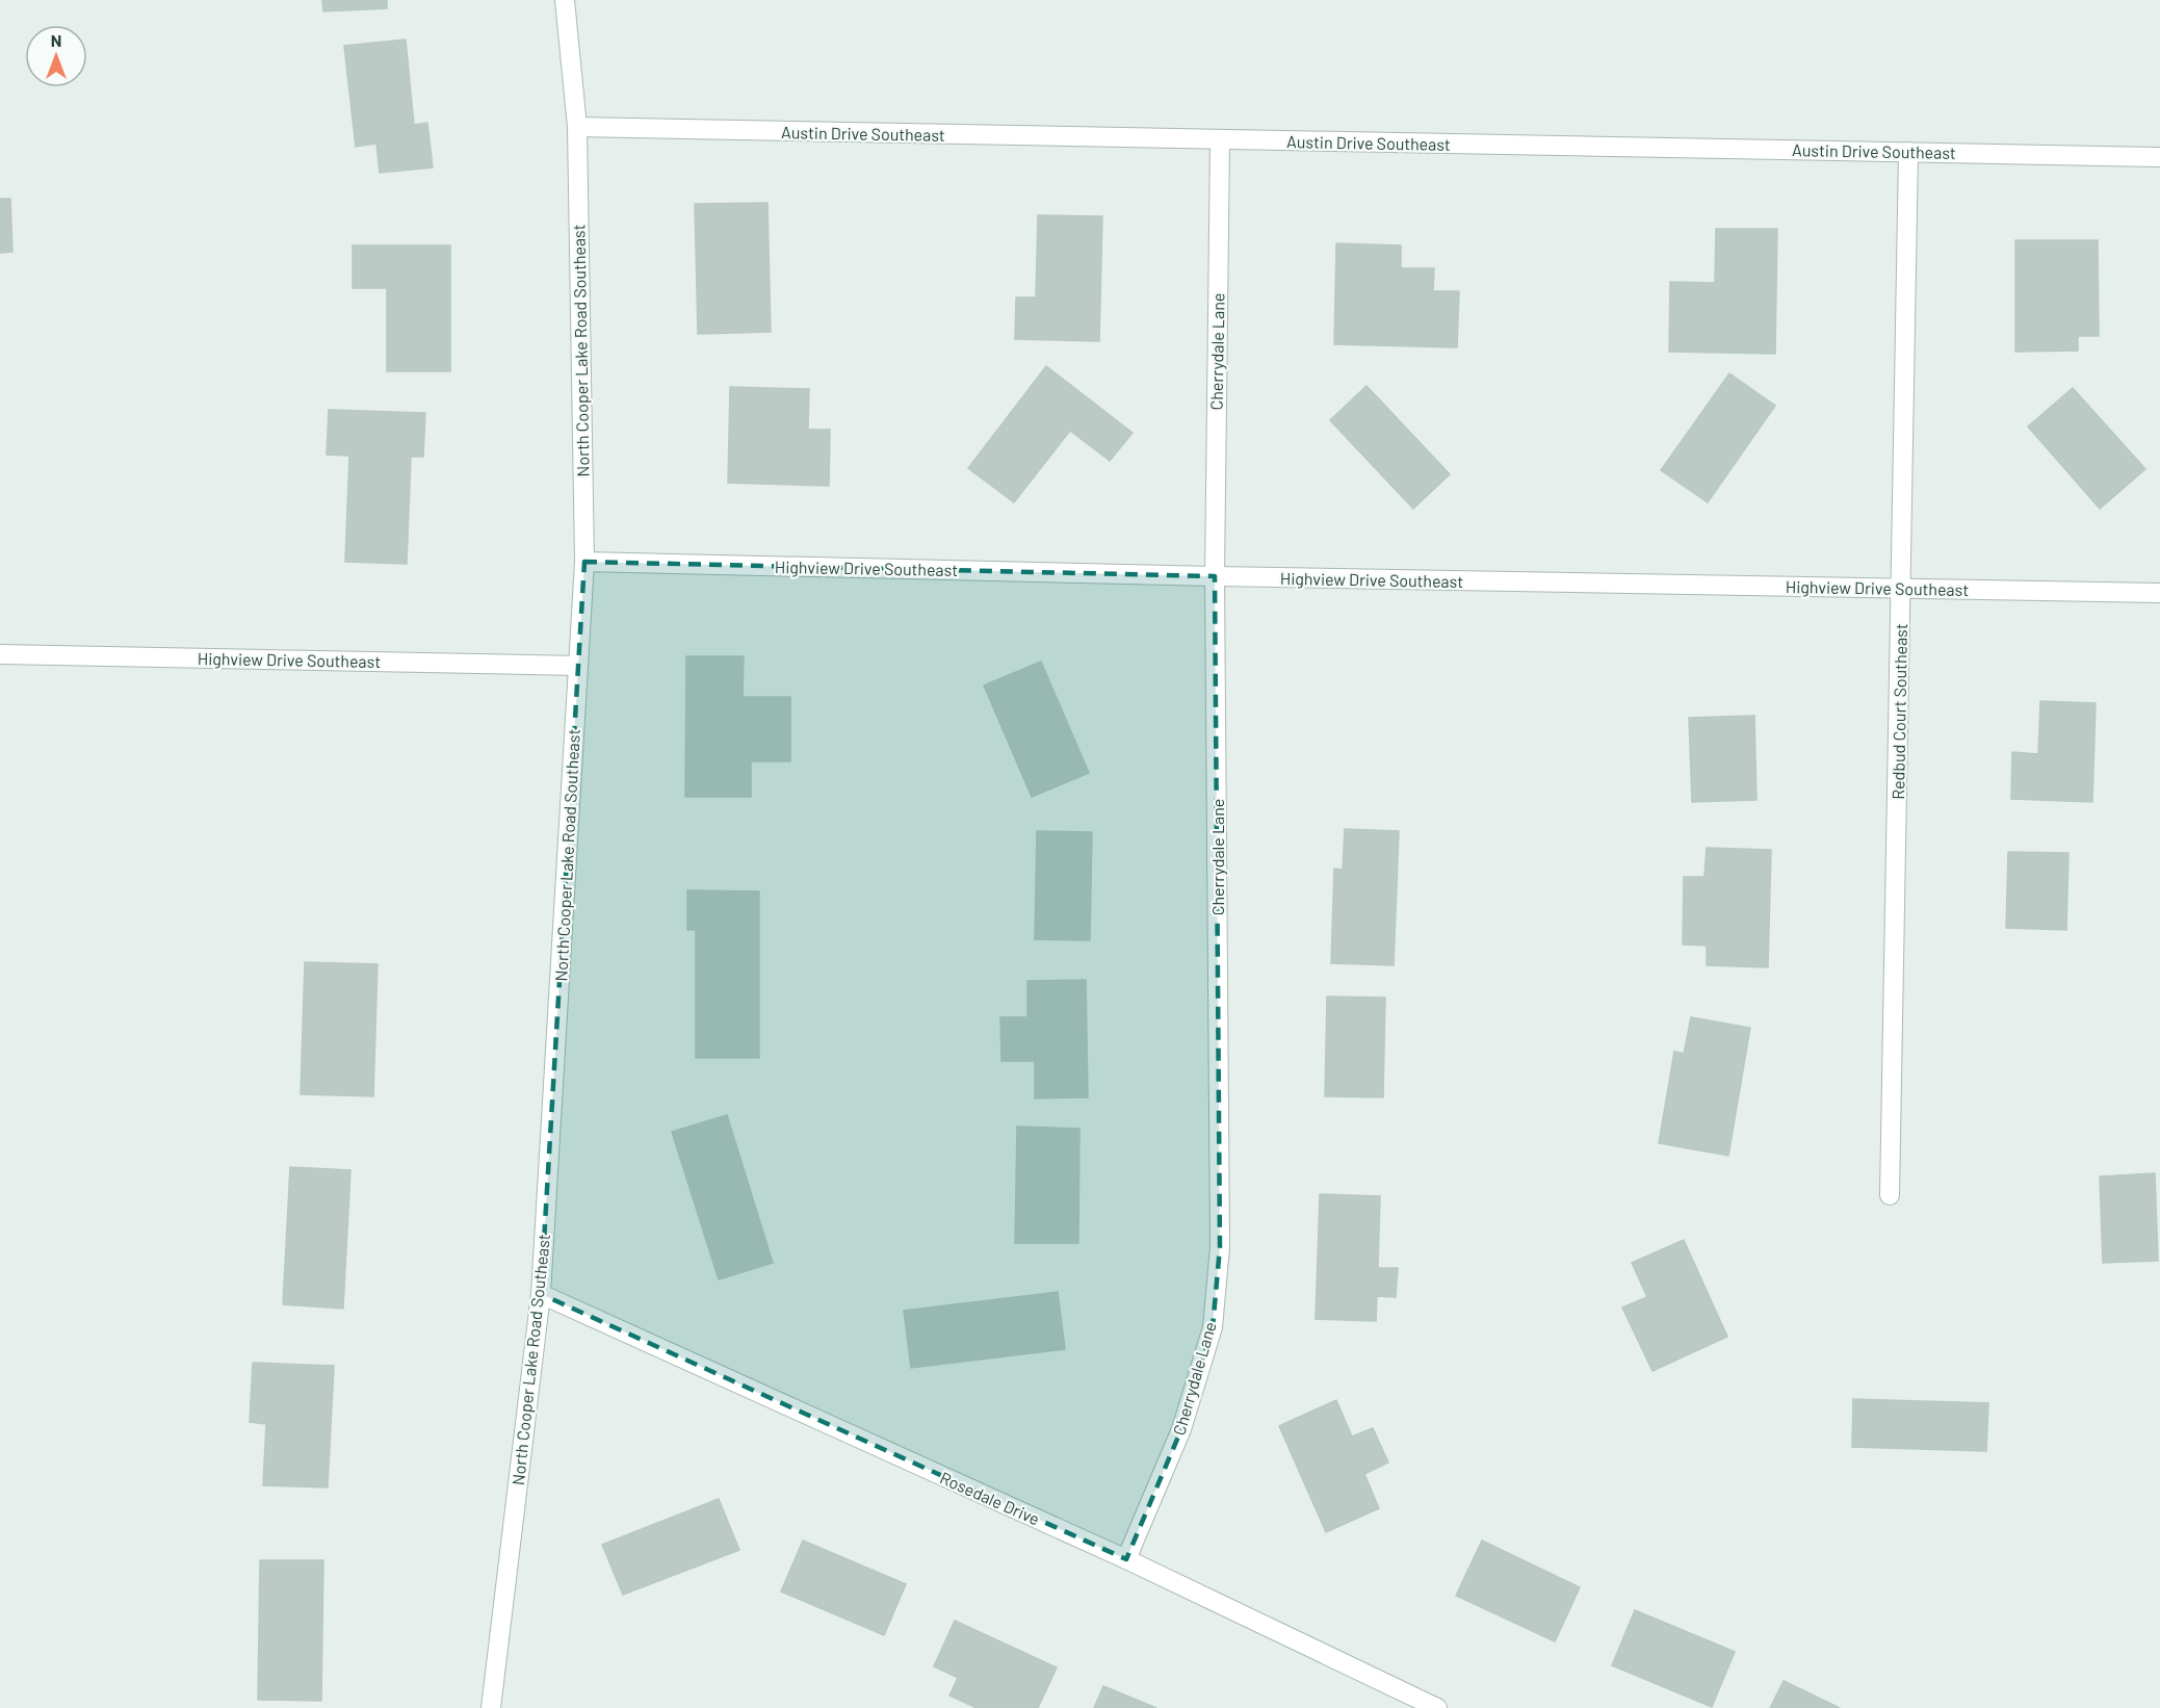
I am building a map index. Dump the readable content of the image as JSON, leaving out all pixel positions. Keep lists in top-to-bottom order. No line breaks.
{"streets":{"street":["Austin Drive Southeast","North Cooper Lake Road Southeast","Cherrydale Lane","Highview Drive Southeast","Redbud Court Southeast","Rosedale Drive"]},"crossings":[["Austin Drive Southeast","North Cooper Lake Road Southeast"],["Austin Drive Southeast","Cherrydale Lane"],["Austin Drive Southeast","Redbud Court Southeast"],["North Cooper Lake Road Southeast","Highview Drive Southeast"],["North Cooper Lake Road Southeast","Rosedale Drive"],["Cherrydale Lane","Highview Drive Southeast"],["Cherrydale Lane","Rosedale Drive"],["Highview Drive Southeast","Redbud Court Southeast"]],"north":"top"}
